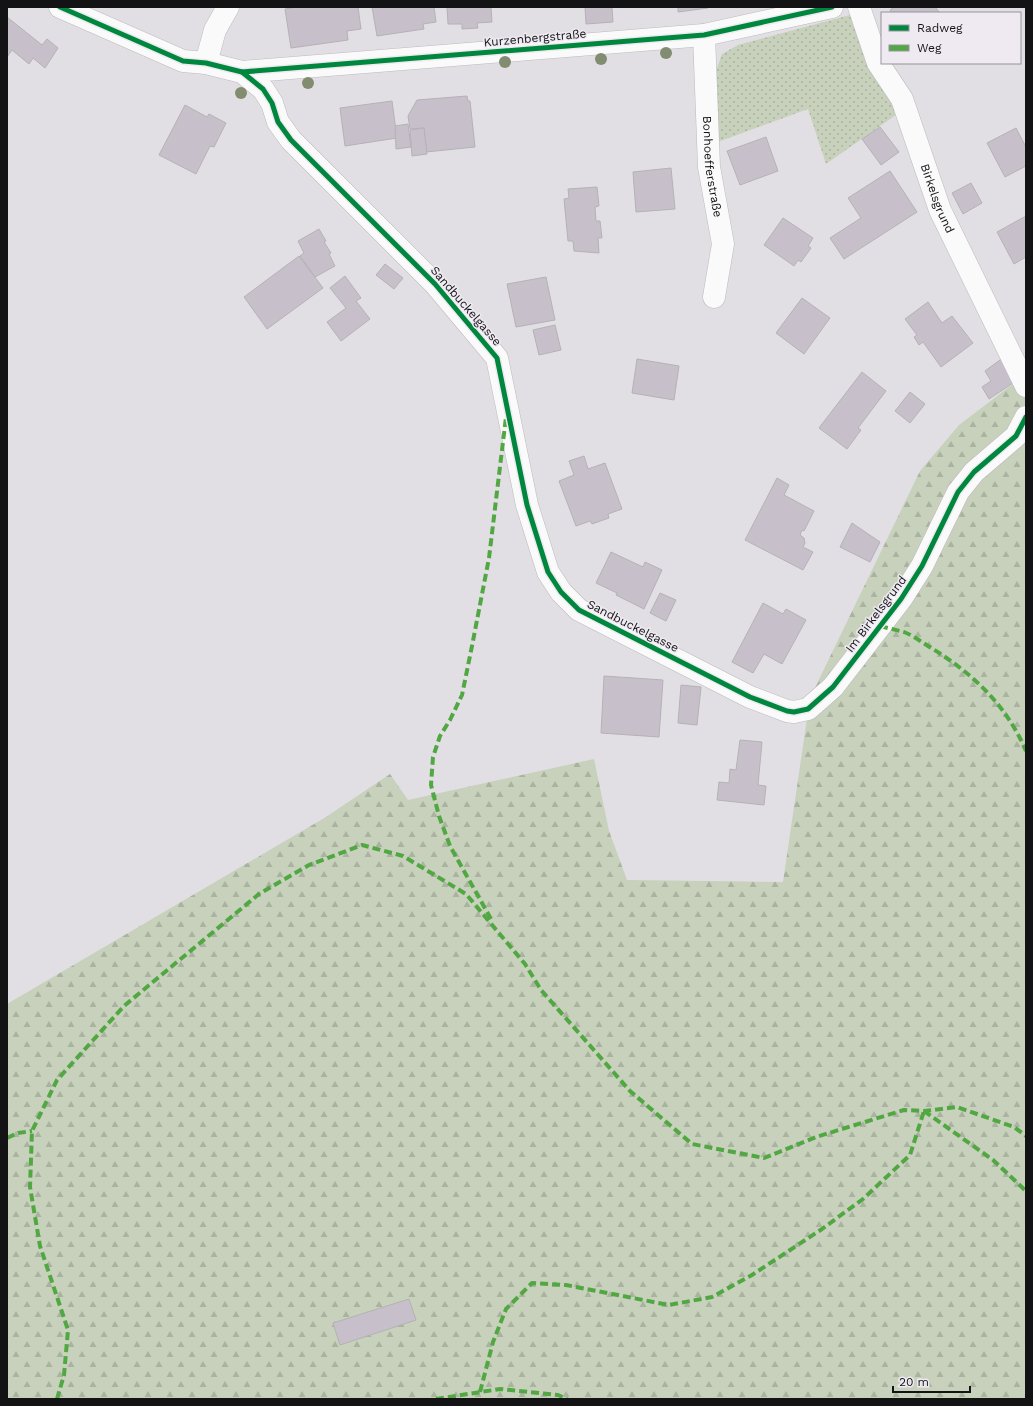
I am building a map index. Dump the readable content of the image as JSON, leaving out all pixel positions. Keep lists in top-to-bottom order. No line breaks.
{"streets":{"street":["Kurzenbergstraße","Bonhoefferstraße","Birkelsgrund","Sandbuckelgasse","Im Birkelsgrund"]},"crossings":[["Kurzenbergstraße","Bonhoefferstraße"],["Kurzenbergstraße","Sandbuckelgasse"],["Sandbuckelgasse","Im Birkelsgrund"]],"legend":["Radweg","Weg"],"scale_bar":"20 m"}
